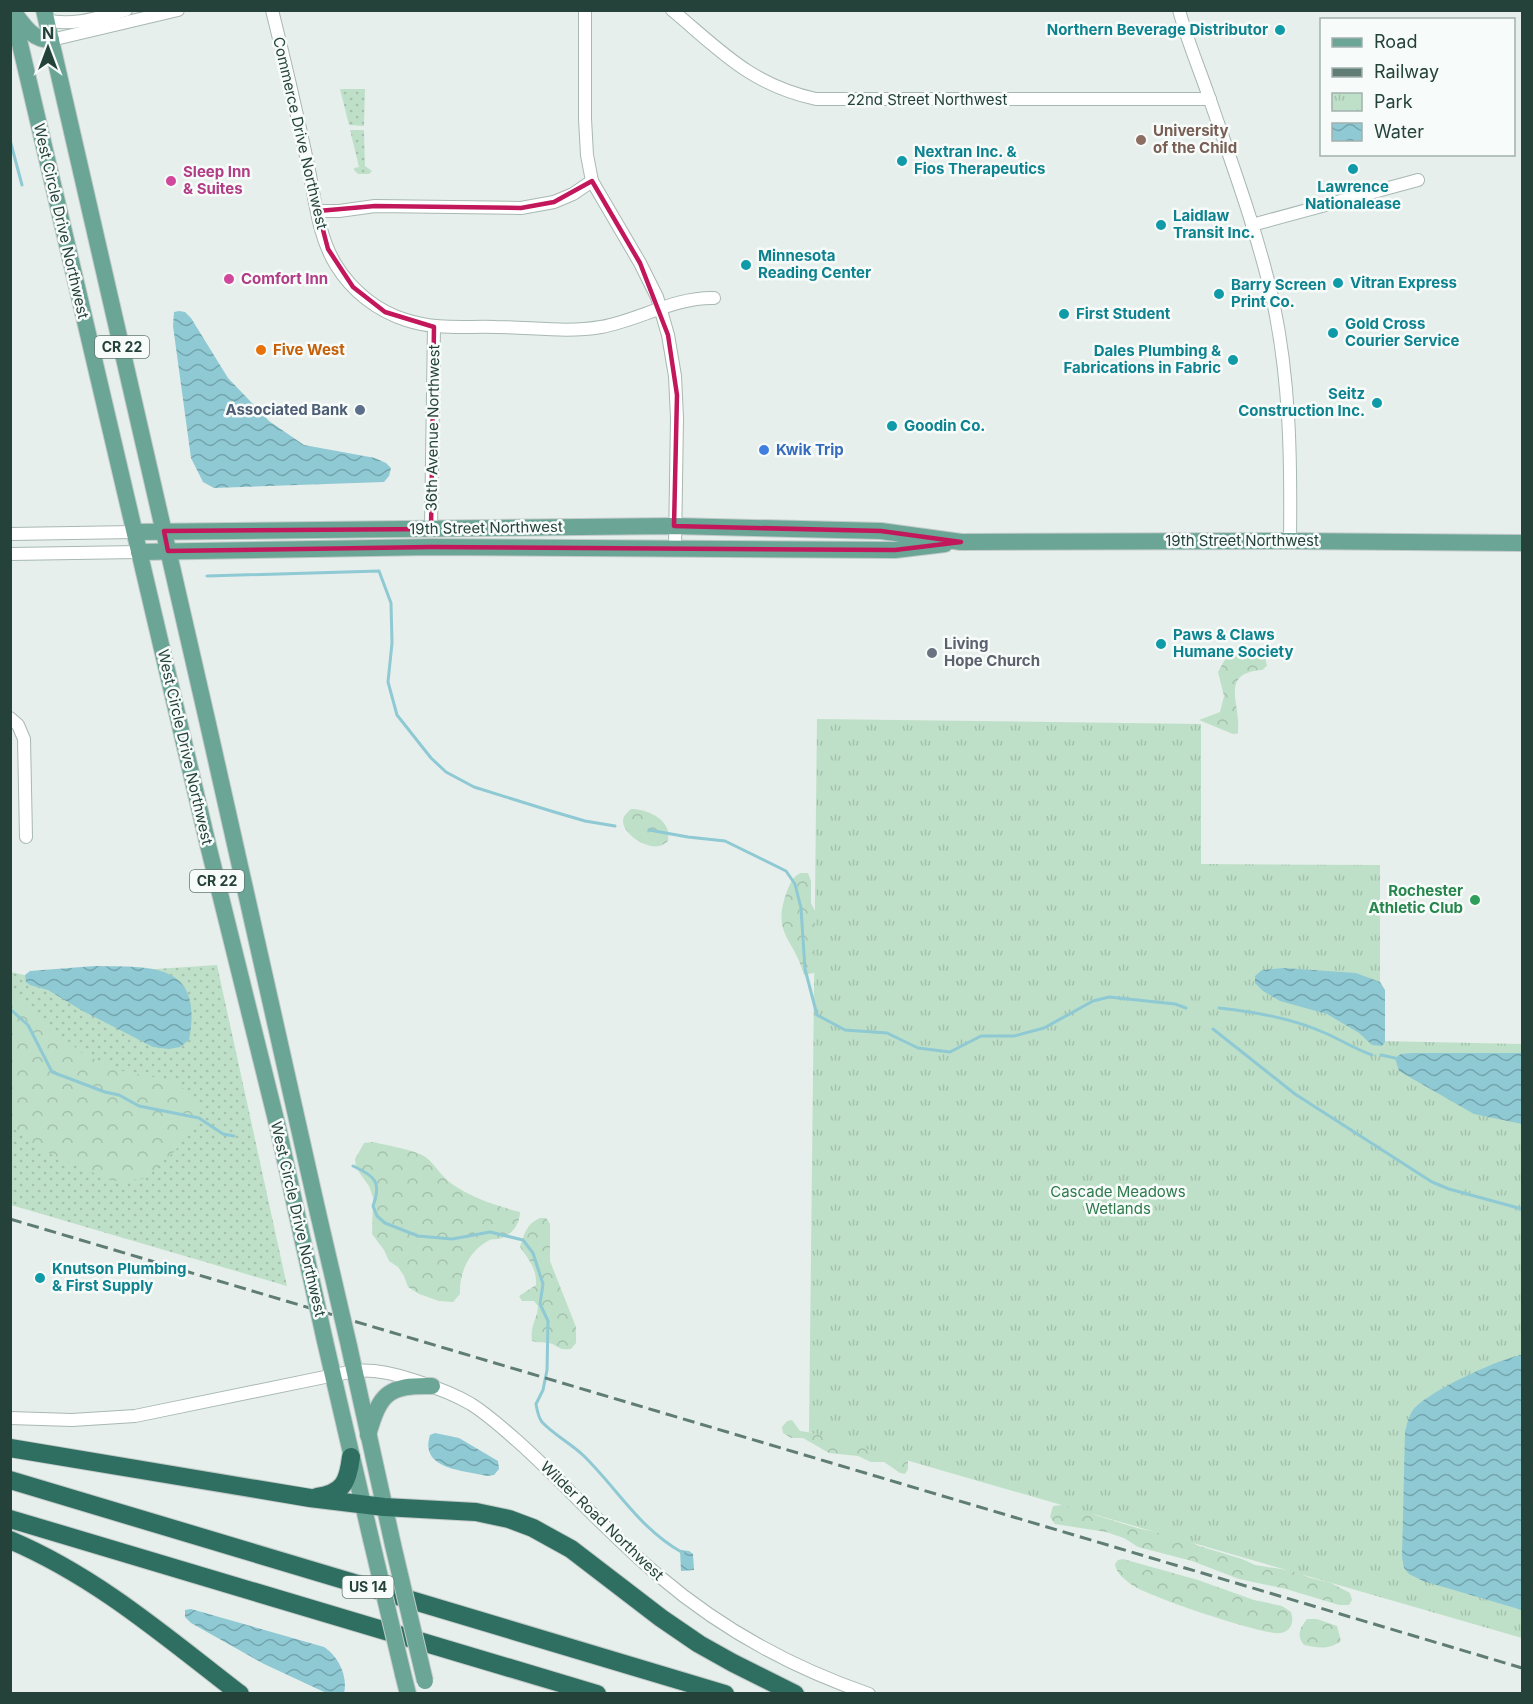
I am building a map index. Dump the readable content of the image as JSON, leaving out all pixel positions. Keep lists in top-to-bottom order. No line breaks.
{"streets":{"highway":["US 14"],"main road":["West Circle Drive Northwest","CR 22","19th Street Northwest"],"street":["22nd Street Northwest","Commerce Drive Northwest","36th Avenue Northwest","Wilder Road Northwest"]},"crossings":[["Commerce Drive Northwest","36th Avenue Northwest"],["West Circle Drive Northwest","19th Street Northwest"],["West Circle Drive Northwest","Wilder Road Northwest"],["36th Avenue Northwest","19th Street Northwest"]],"parks":["Cascade Meadows Wetlands"],"places":["Northern Beverage Distributor","University of the Child","Nextran Inc. & Fios Therapeutics","Lawrence Nationalease","Sleep Inn & Suites","Laidlaw Transit Inc.","Minnesota Reading Center","Comfort Inn","Vitran Express","Barry Screen Print Co.","First Student","Gold Cross Courier Service","Five West","Dales Plumbing & Fabrications in Fabric","Seitz Construction Inc.","Associated Bank","Goodin Co.","Kwik Trip","Paws & Claws Humane Society","Living Hope Church","Rochester Athletic Club","Knutson Plumbing & First Supply"],"legend":["Road","Railway","Park","Water"],"north":"top"}
